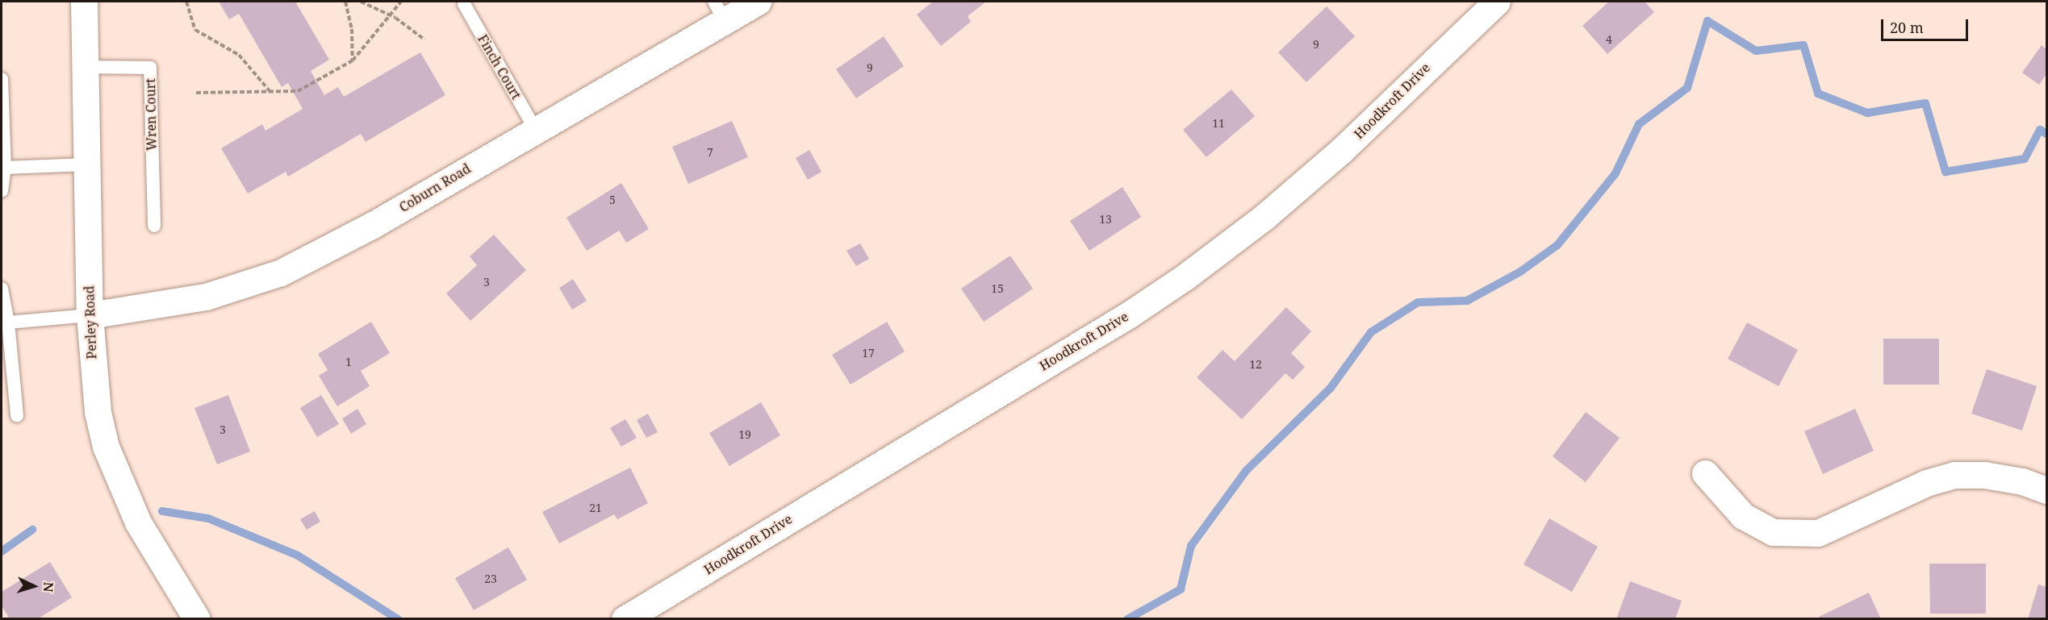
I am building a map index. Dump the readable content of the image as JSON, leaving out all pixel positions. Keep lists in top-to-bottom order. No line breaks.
{"streets":{"street":["Hoodkroft Drive","Coburn Road","Perley Road"],"lane":["Finch Court","Wren Court"]},"crossings":[["Finch Court","Coburn Road"],["Wren Court","Perley Road"],["Coburn Road","Perley Road"]],"house_numbers":["4","9","9","11","7","5","13","3","15","17","1","12","3","19","21","23"],"scale_bar":"20 m","north":"right"}
